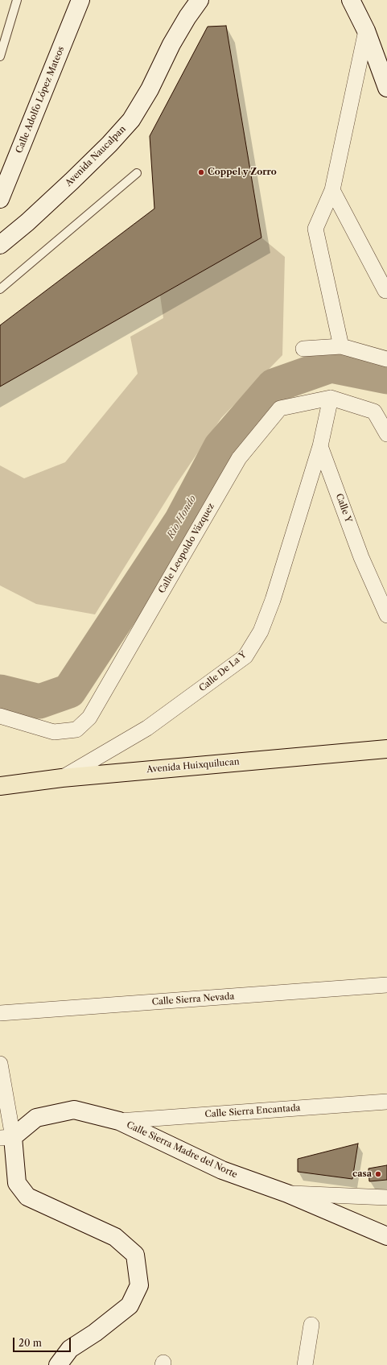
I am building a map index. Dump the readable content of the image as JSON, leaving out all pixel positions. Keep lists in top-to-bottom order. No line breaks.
{"streets":{"main road":["Calle Adolfo López Mateos","Avenida Naucalpan","Avenida Huixquilucan","Calle Sierra Madre del Norte"],"street":["Calle Y","Calle Leopoldo Vázquez","Calle De La Y","Calle Sierra Nevada","Calle Sierra Encantada"]},"crossings":[["Calle Y","Calle De La Y"],["Calle De La Y","Avenida Huixquilucan"],["Calle Sierra Encantada","Calle Sierra Madre del Norte"]],"water":["Rio Hondo"],"places":["Coppel y Zorro","casa"],"scale_bar":"20 m"}
